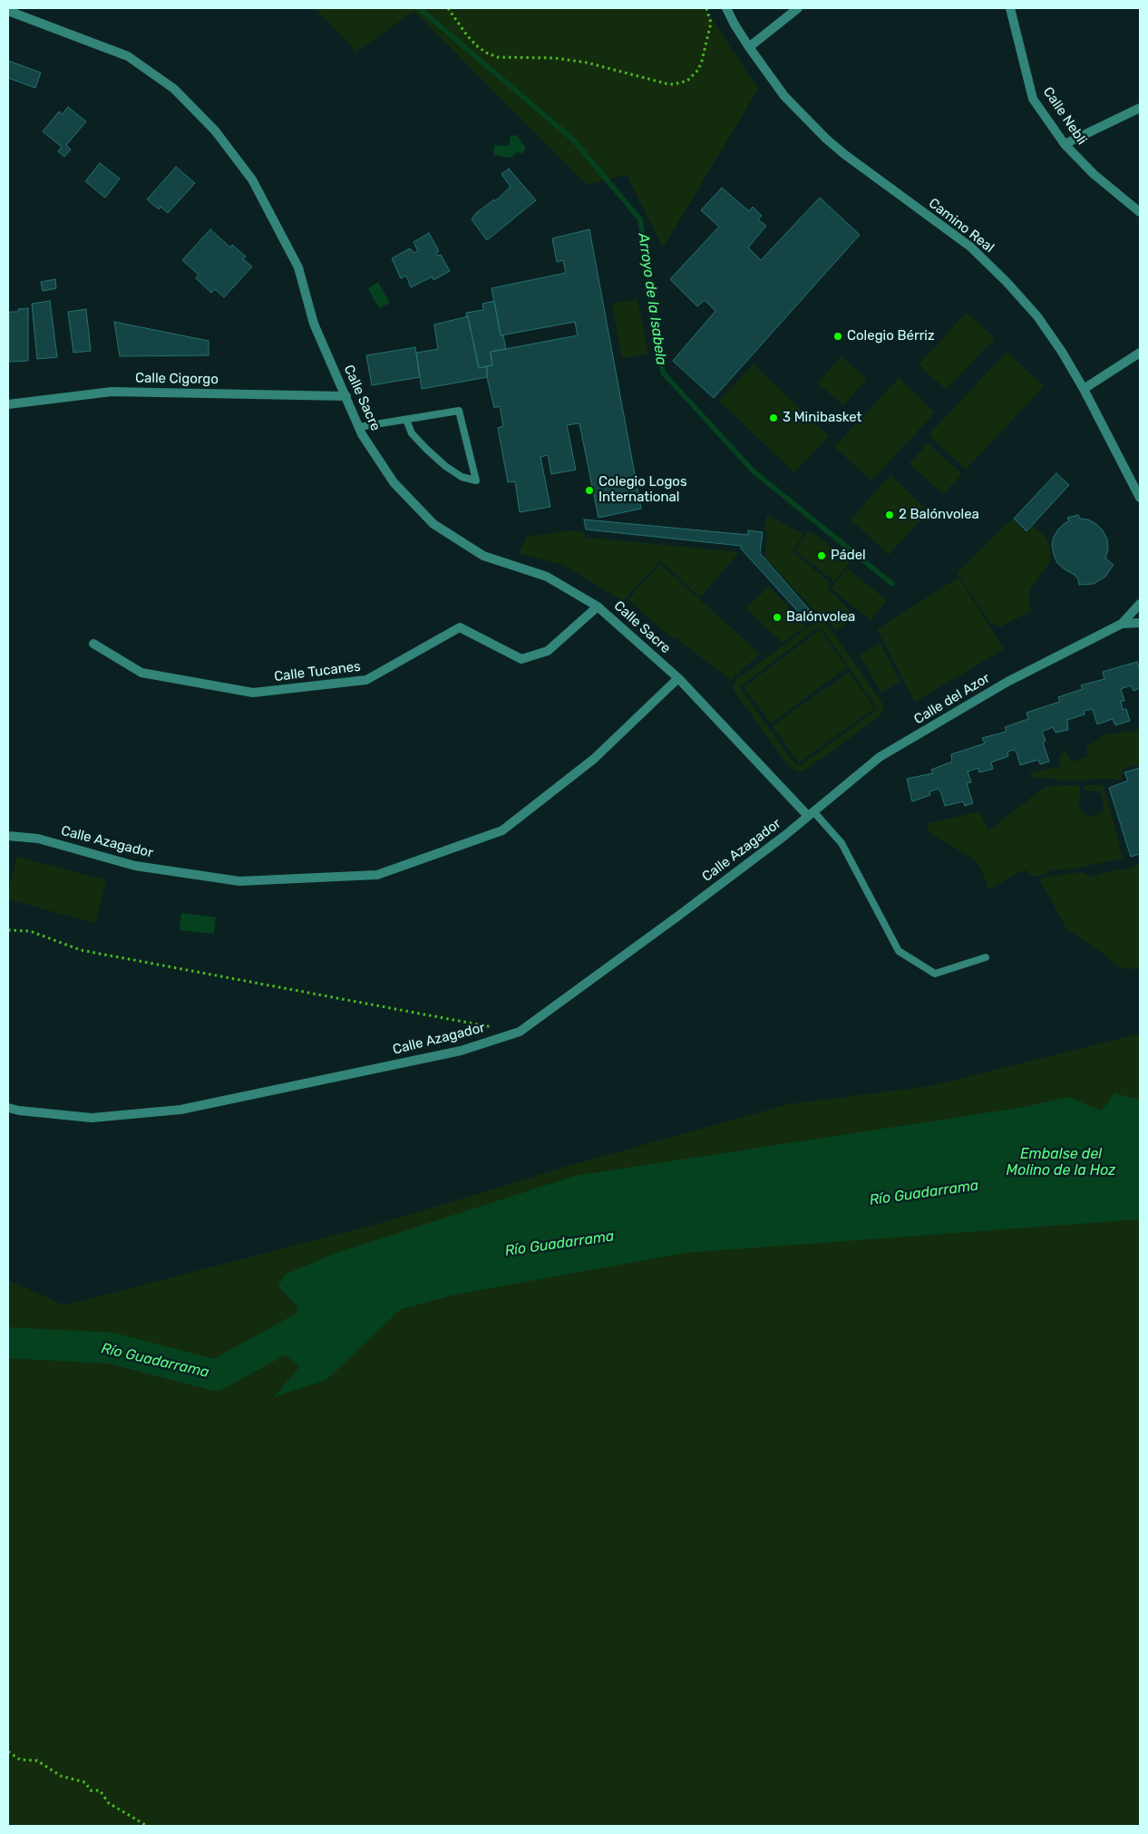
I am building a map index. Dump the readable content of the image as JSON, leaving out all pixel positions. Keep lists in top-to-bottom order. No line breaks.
{"streets":{"street":["Calle Nebli","Camino Real","Calle Cigorgo","Calle Sacre","Calle Tucanes","Calle del Azor","Calle Azagador"]},"crossings":[["Calle Cigorgo","Calle Sacre"],["Calle Sacre","Calle Tucanes"],["Calle Sacre","Calle del Azor"],["Calle Sacre","Calle Azagador"],["Calle del Azor","Calle Azagador"]],"water":["Arroyo de la Isabela","Embalse del Molino de la Hoz","Río Guadarrama"],"places":["Colegio Bérriz","3 Minibasket","Colegio Logos International","2 Balónvolea","Pádel","Balónvolea"]}
